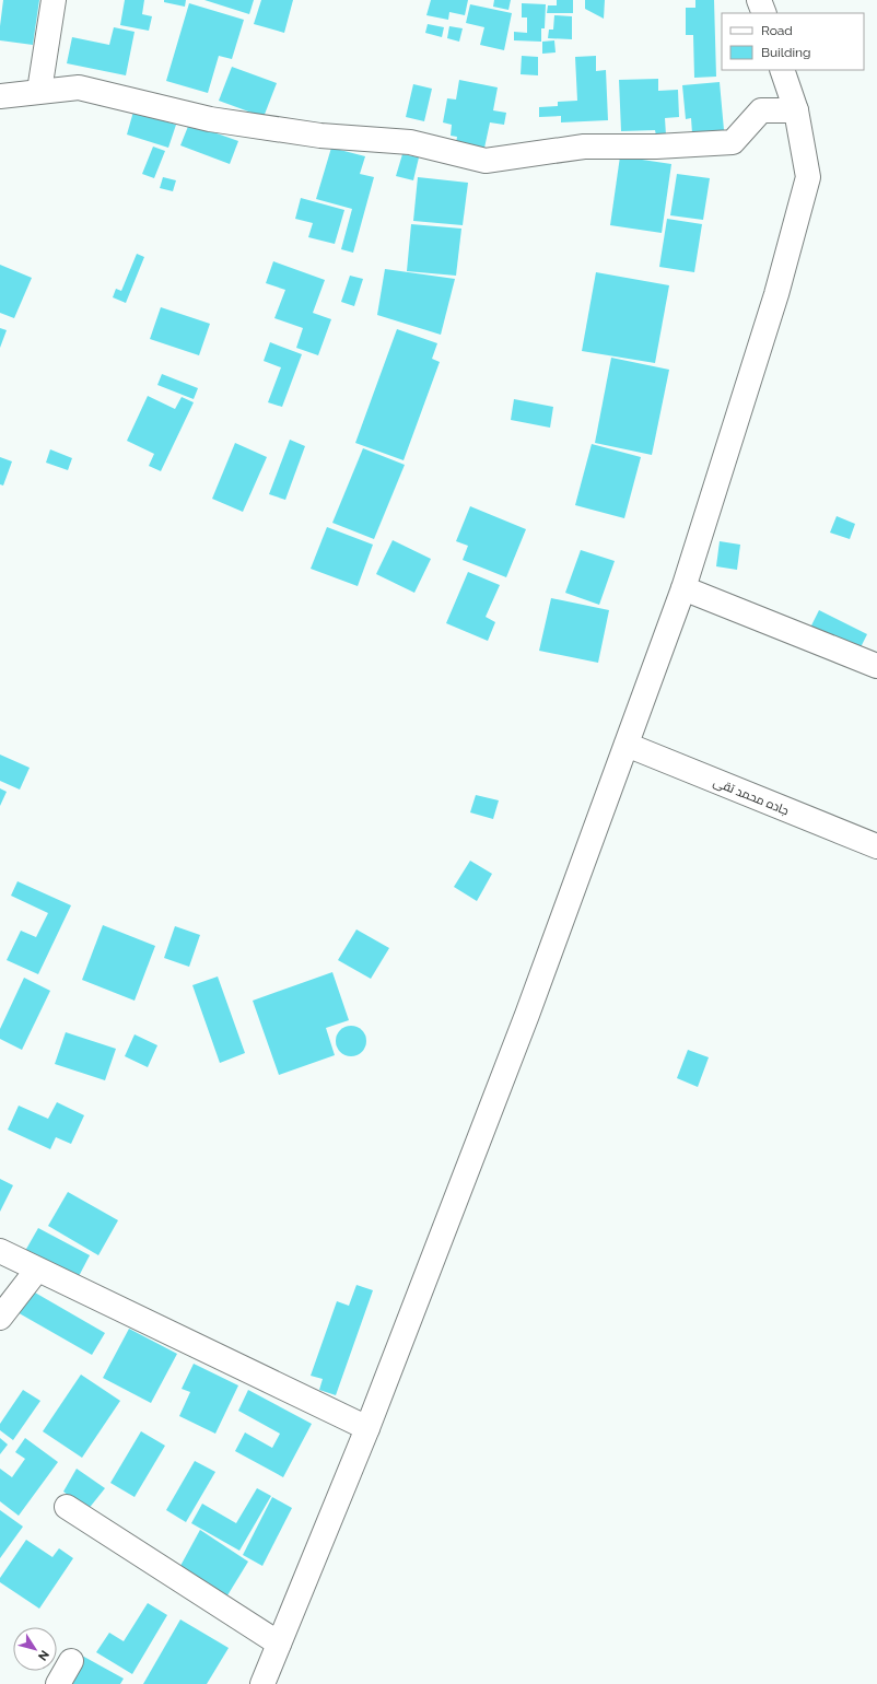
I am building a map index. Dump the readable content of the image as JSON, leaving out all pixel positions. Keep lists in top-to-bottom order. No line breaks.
{"streets":{"street":["جاده محمد تقی"]},"legend":["Road","Building"],"north":"bottom right"}
